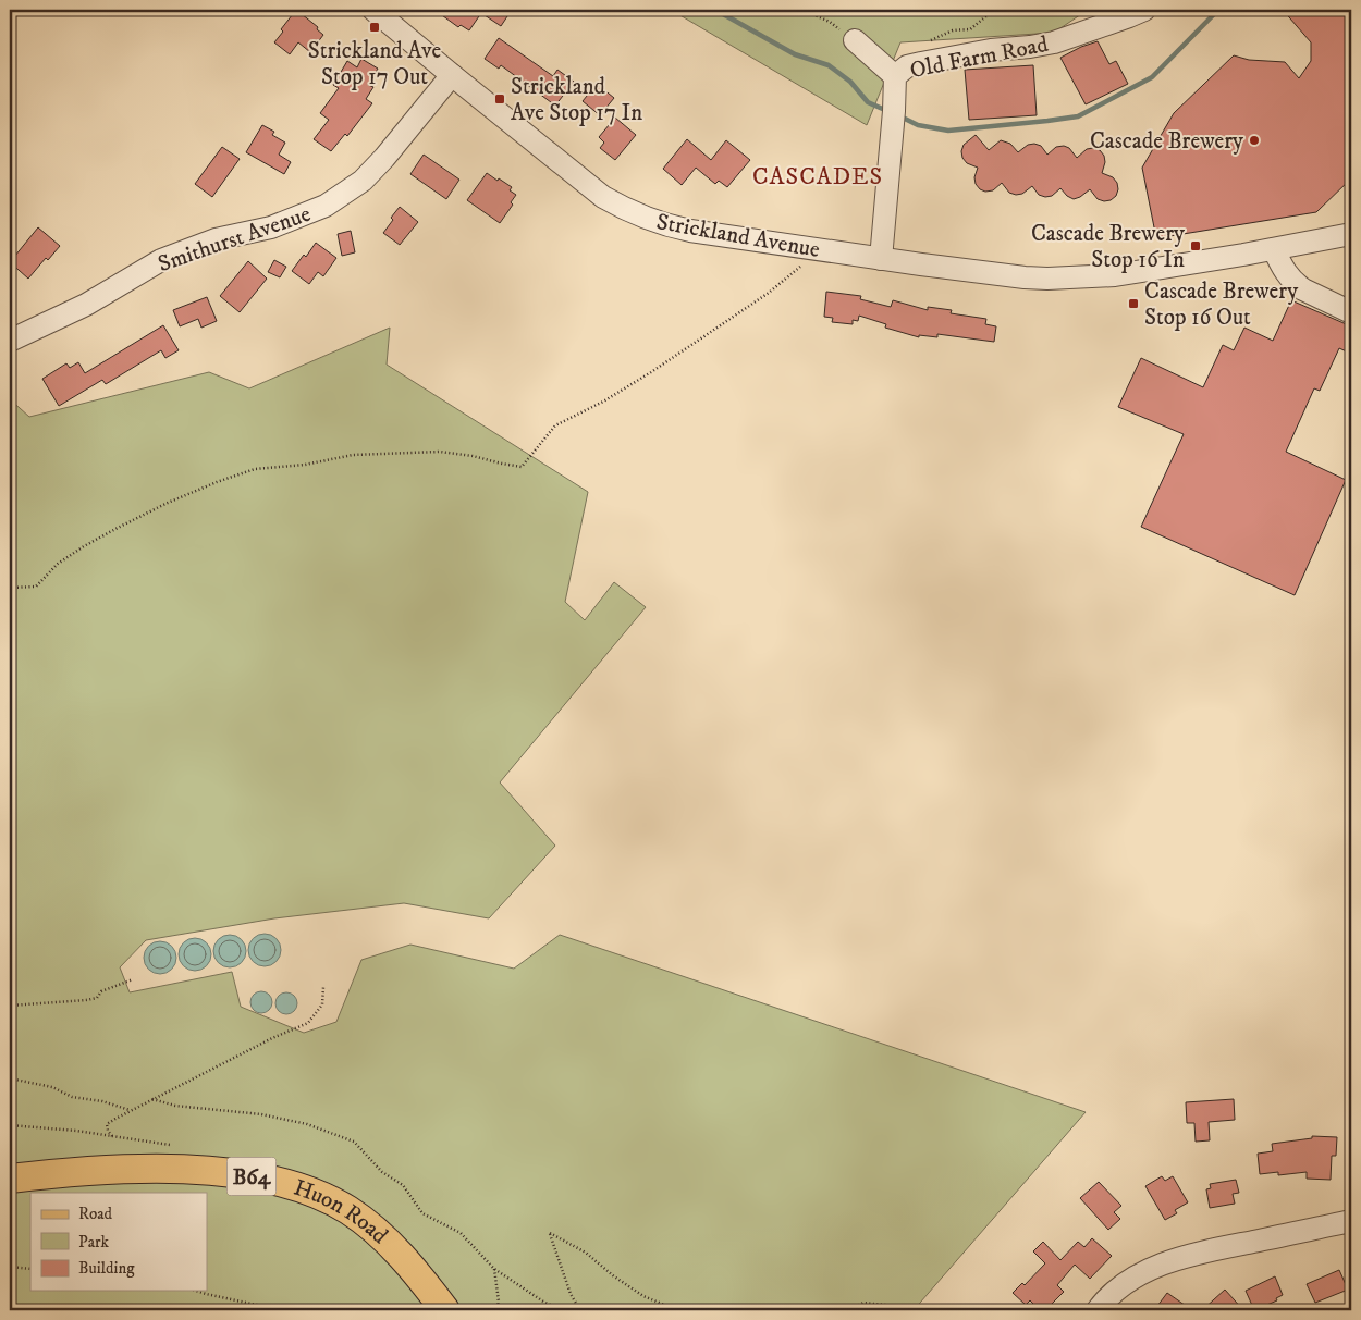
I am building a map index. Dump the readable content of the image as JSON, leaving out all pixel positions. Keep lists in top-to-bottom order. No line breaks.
{"streets":{"main road":["B64","Huon Road"],"street":["Old Farm Road","Strickland Avenue","Smithurst Avenue"]},"crossings":[["Old Farm Road","Strickland Avenue"],["Strickland Avenue","Smithurst Avenue"]],"districts":["CASCADES"],"places":{"transit":["Strickland Ave Stop 17 Out","Strickland Ave Stop 17 In","Cascade Brewery Stop 16 In","Cascade Brewery Stop 16 Out"],"other":["Cascade Brewery"]},"legend":["Road","Park","Building"]}
